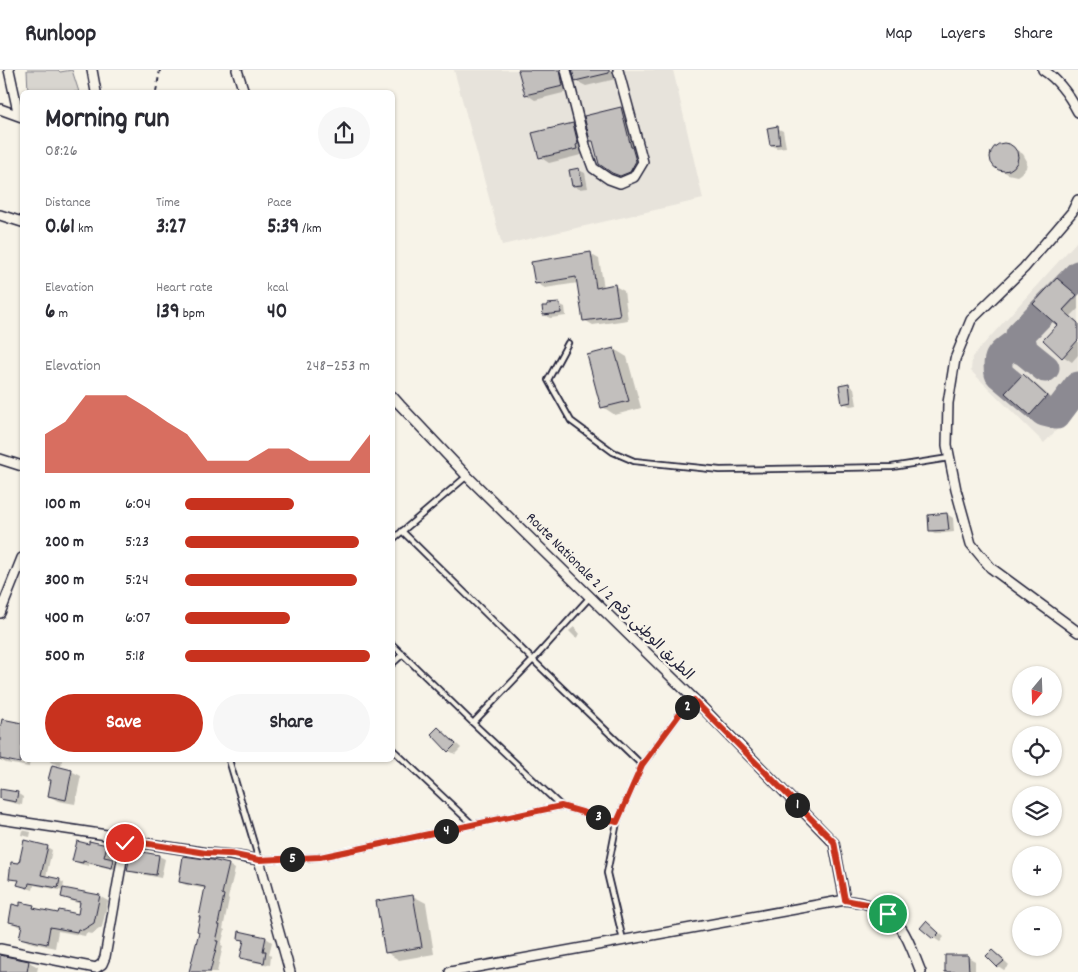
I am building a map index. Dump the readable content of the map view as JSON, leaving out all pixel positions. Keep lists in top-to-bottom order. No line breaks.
{"streets":{"street":["Route Nationale 2 / الطريق الوطني رقم 2"]},"north":"bottom","page":{"header":"Runloop","nav":["Map","Layers","Share"],"heading":["Morning run","08:26"],"stats":[["Distance","0.61 km"],["Time","3:27"],["Pace","5:39 /km"],["Elevation","6 m"],["Heart rate","139 bpm"],["kcal","40"]],"chart":["Elevation","248–253 m"],"list":[{"name":"100 m","note":"6:04"},{"name":"200 m","note":"5:23"},{"name":"300 m","note":"5:24"},{"name":"400 m","note":"6:07"},{"name":"500 m","note":"5:18"}],"map_buttons":["+","−"],"buttons":["Save","Share"],"pins":["2","1","3","4","5"]}}
